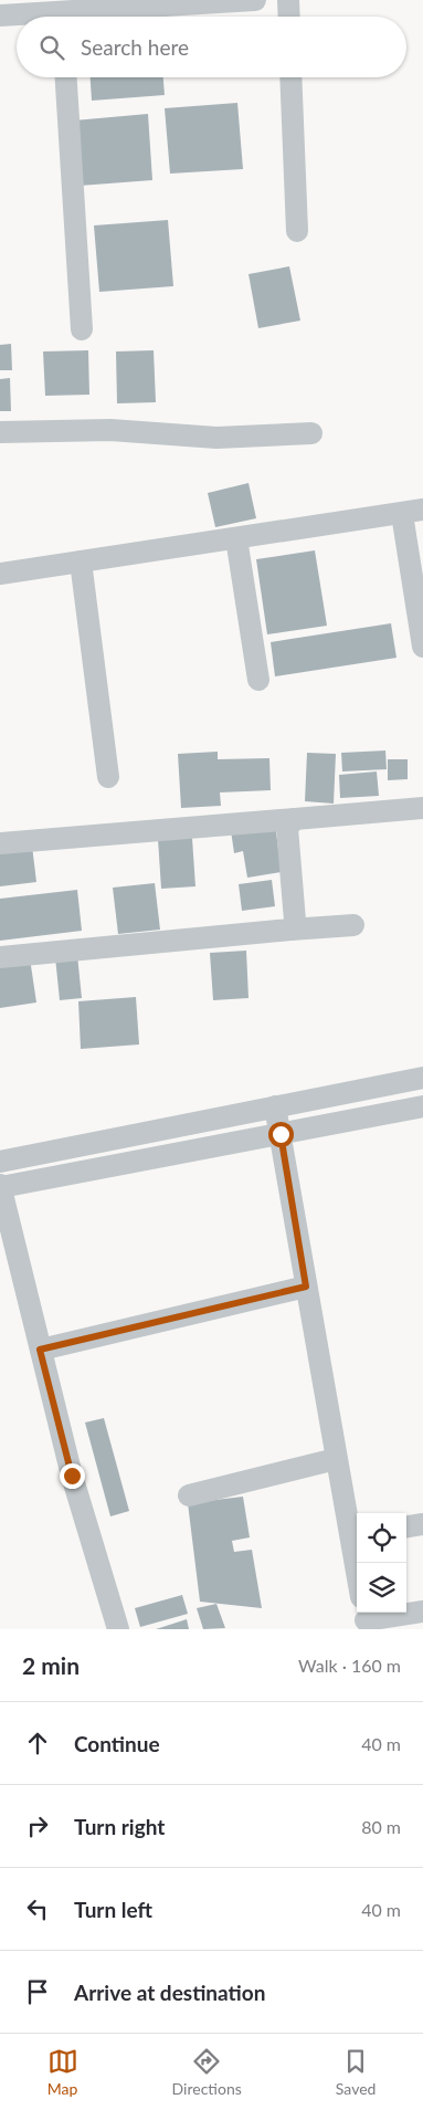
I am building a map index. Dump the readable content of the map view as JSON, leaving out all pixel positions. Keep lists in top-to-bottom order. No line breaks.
{"page":{"search":"Search here","heading":["2 min","Walk · 160 m"],"list":[["Continue","40 m"],["Turn right","80 m"],["Turn left","40 m"],"Arrive at destination"],"nav":["Map","Directions","Saved"]}}
